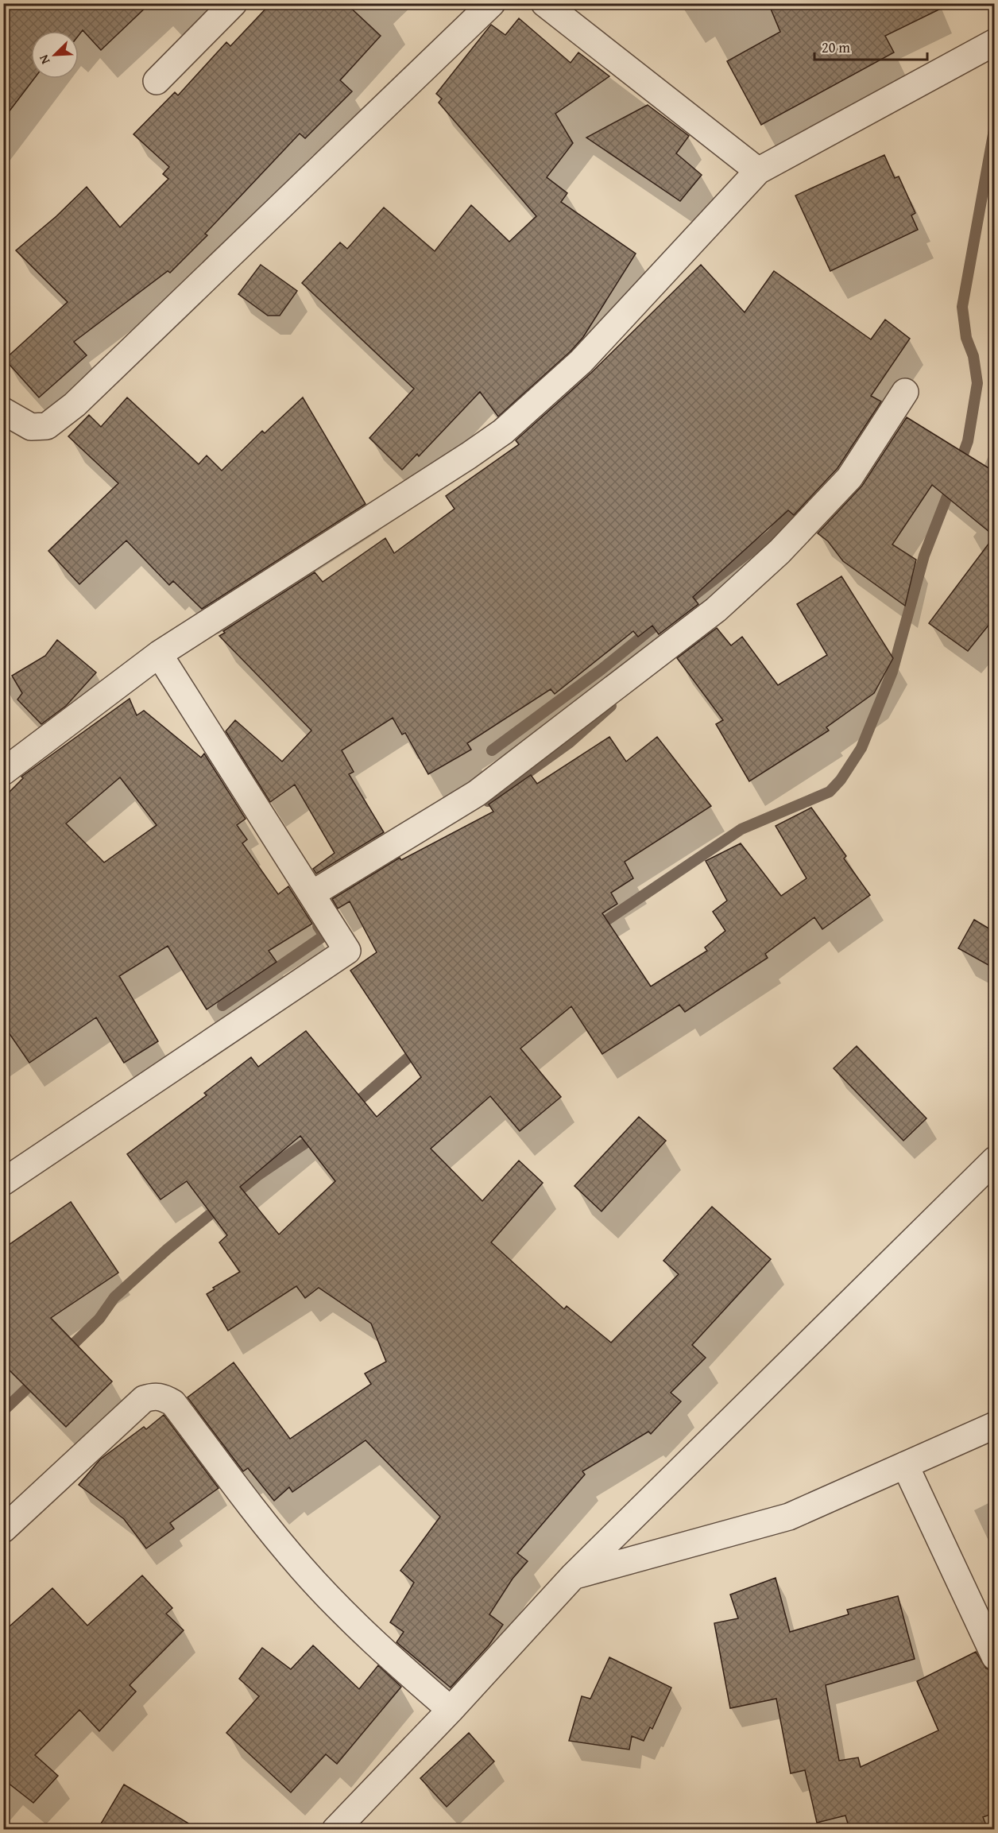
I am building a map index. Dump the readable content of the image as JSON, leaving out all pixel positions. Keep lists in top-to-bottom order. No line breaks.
{"scale_bar":"20 m","north":"bottom left"}
